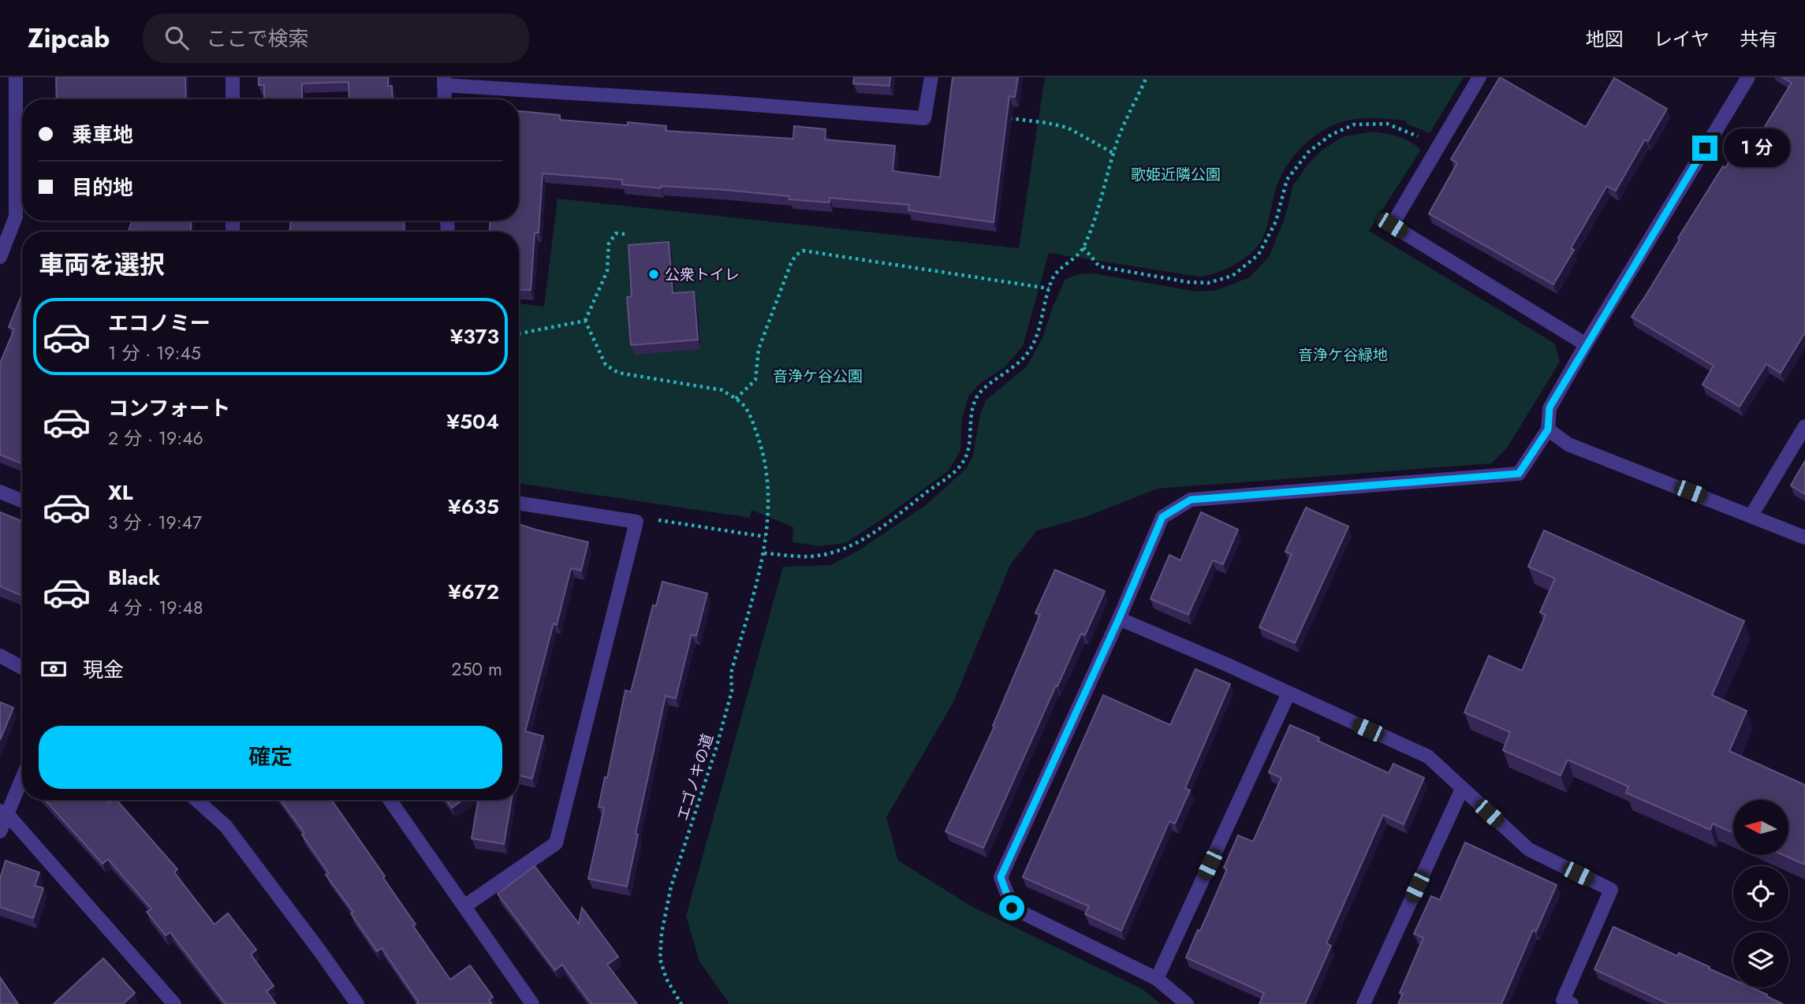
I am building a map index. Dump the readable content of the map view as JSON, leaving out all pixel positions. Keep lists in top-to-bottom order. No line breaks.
{"streets":{"path":["エゴノキの道"]},"parks":["歌姫近隣公園","音浄ケ谷緑地","音浄ケ谷公園"],"places":["公衆トイレ"],"north":"left","page":{"header":"Zipcab","search":"ここで検索","nav":["地図","レイヤ","共有"],"banner":["乗車地","目的地"],"bubble":"1 分","heading":"車両を選択","list":[{"name":"エコノミー","note":"1 分 · 19:45","value":"¥373"},{"name":"コンフォート","note":"2 分 · 19:46","value":"¥504"},{"name":"XL","note":"3 分 · 19:47","value":"¥635"},{"name":"Black","note":"4 分 · 19:48","value":"¥672"}],"pay":["現金","250 m"],"buttons":"確定"}}
